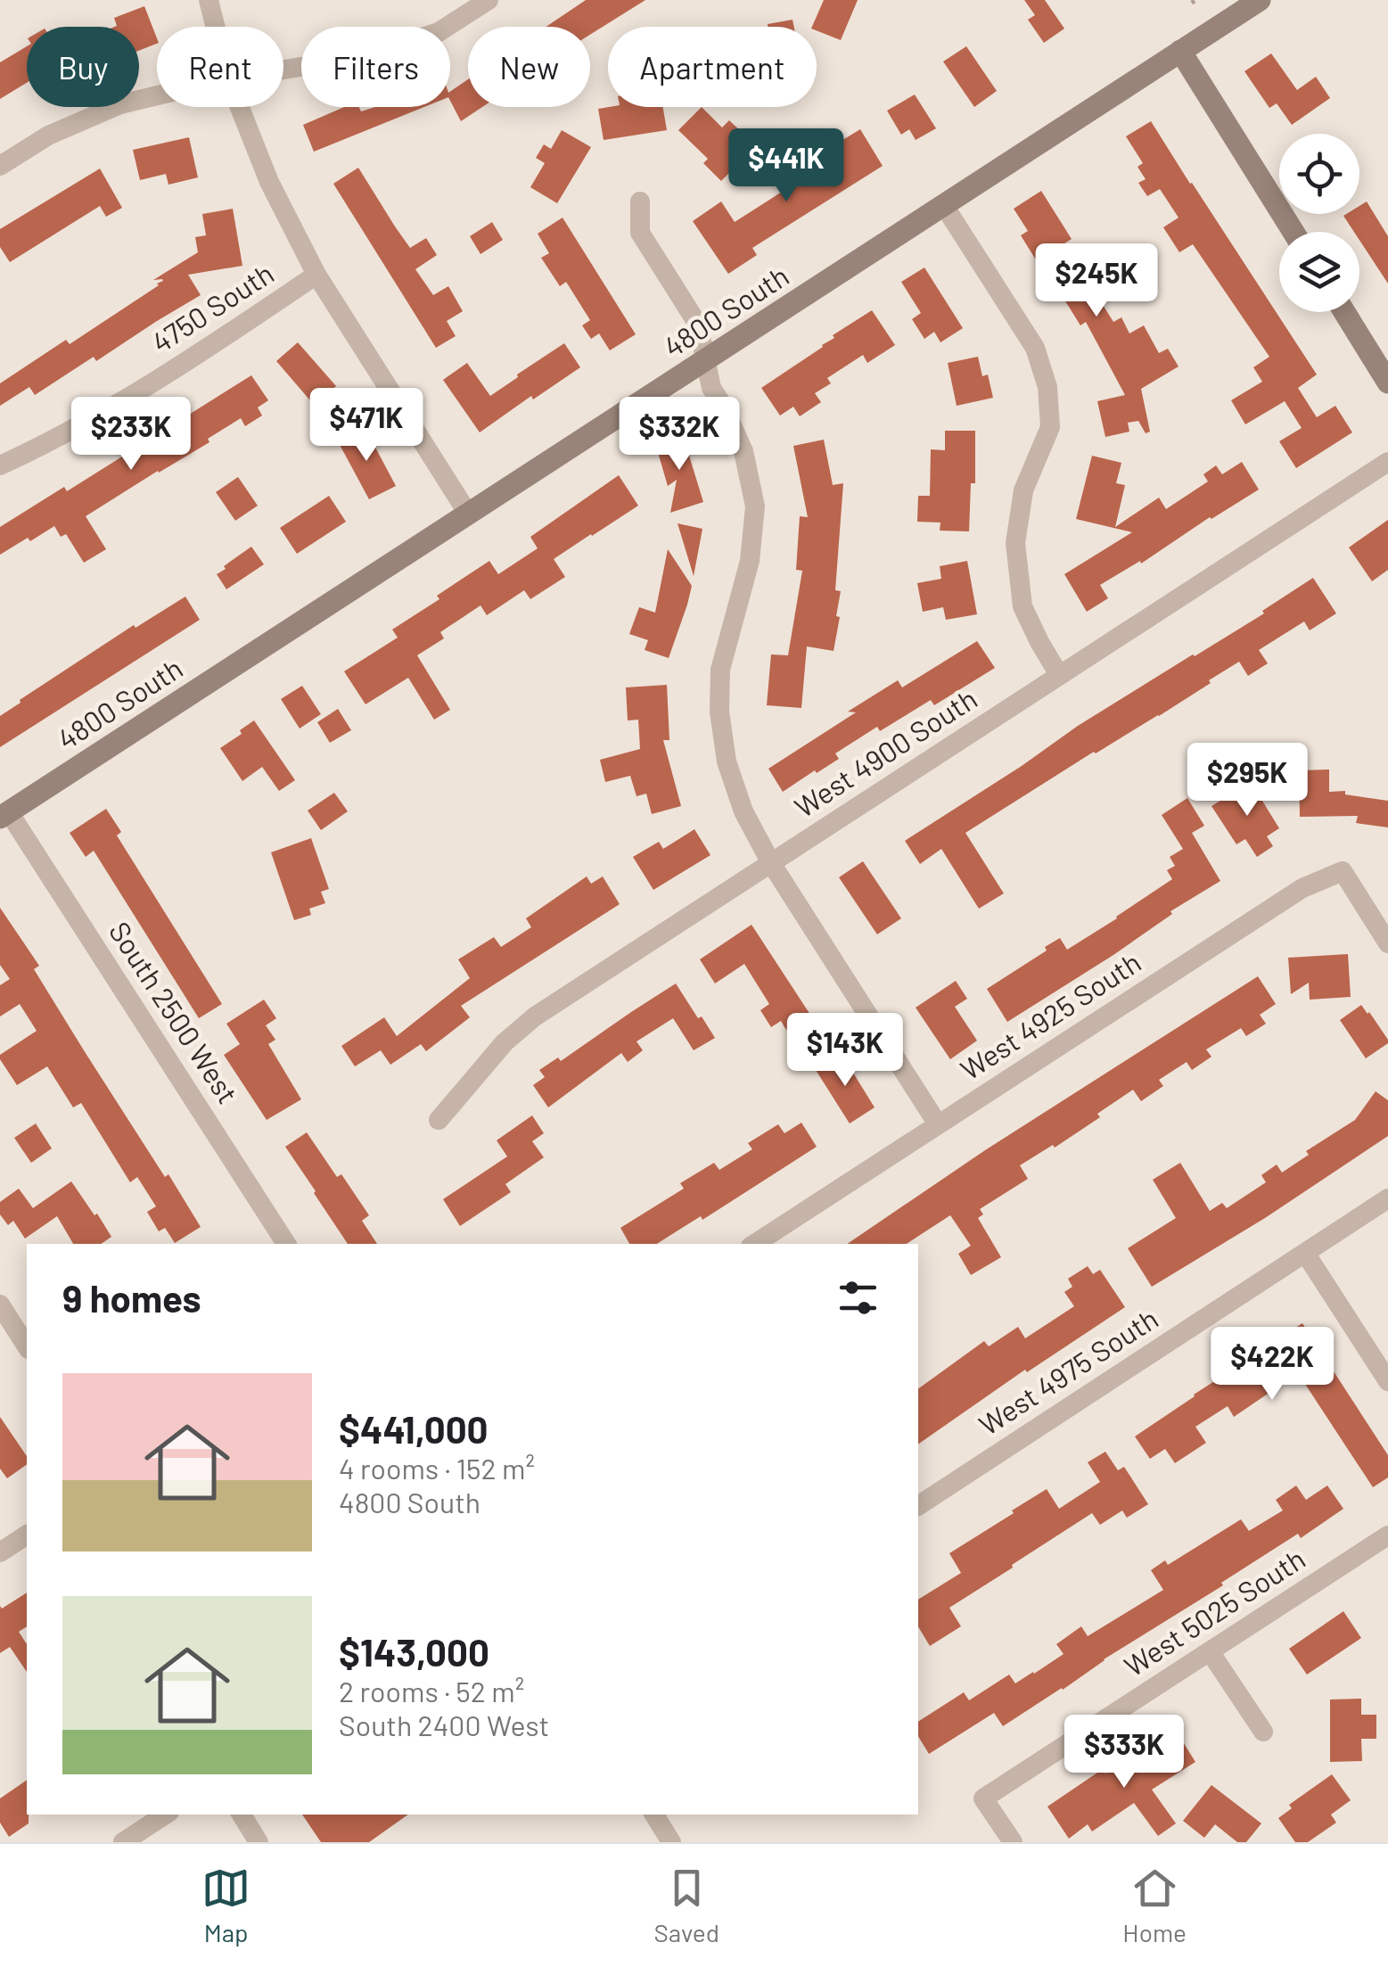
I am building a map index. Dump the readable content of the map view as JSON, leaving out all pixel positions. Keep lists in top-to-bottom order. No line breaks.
{"streets":{"main road":["4800 South"],"street":["4750 South","West 4900 South","South 2500 West","West 4925 South","West 4975 South","West 5025 South"]},"crossings":[["4800 South","South 2500 West"]],"page":{"chip":["Buy","Rent","Filters","New","Apartment"],"price":["$441K","$245K","$471K","$233K","$332K","$295K","$143K","$422K","$333K"],"heading":"9 homes","list":[{"name":"$441,000","note":"4 rooms · 152 m² · 4800 South"},{"name":"$143,000","note":"2 rooms · 52 m² · South 2400 West"}],"tabs":["Map","Saved","Home"]}}
